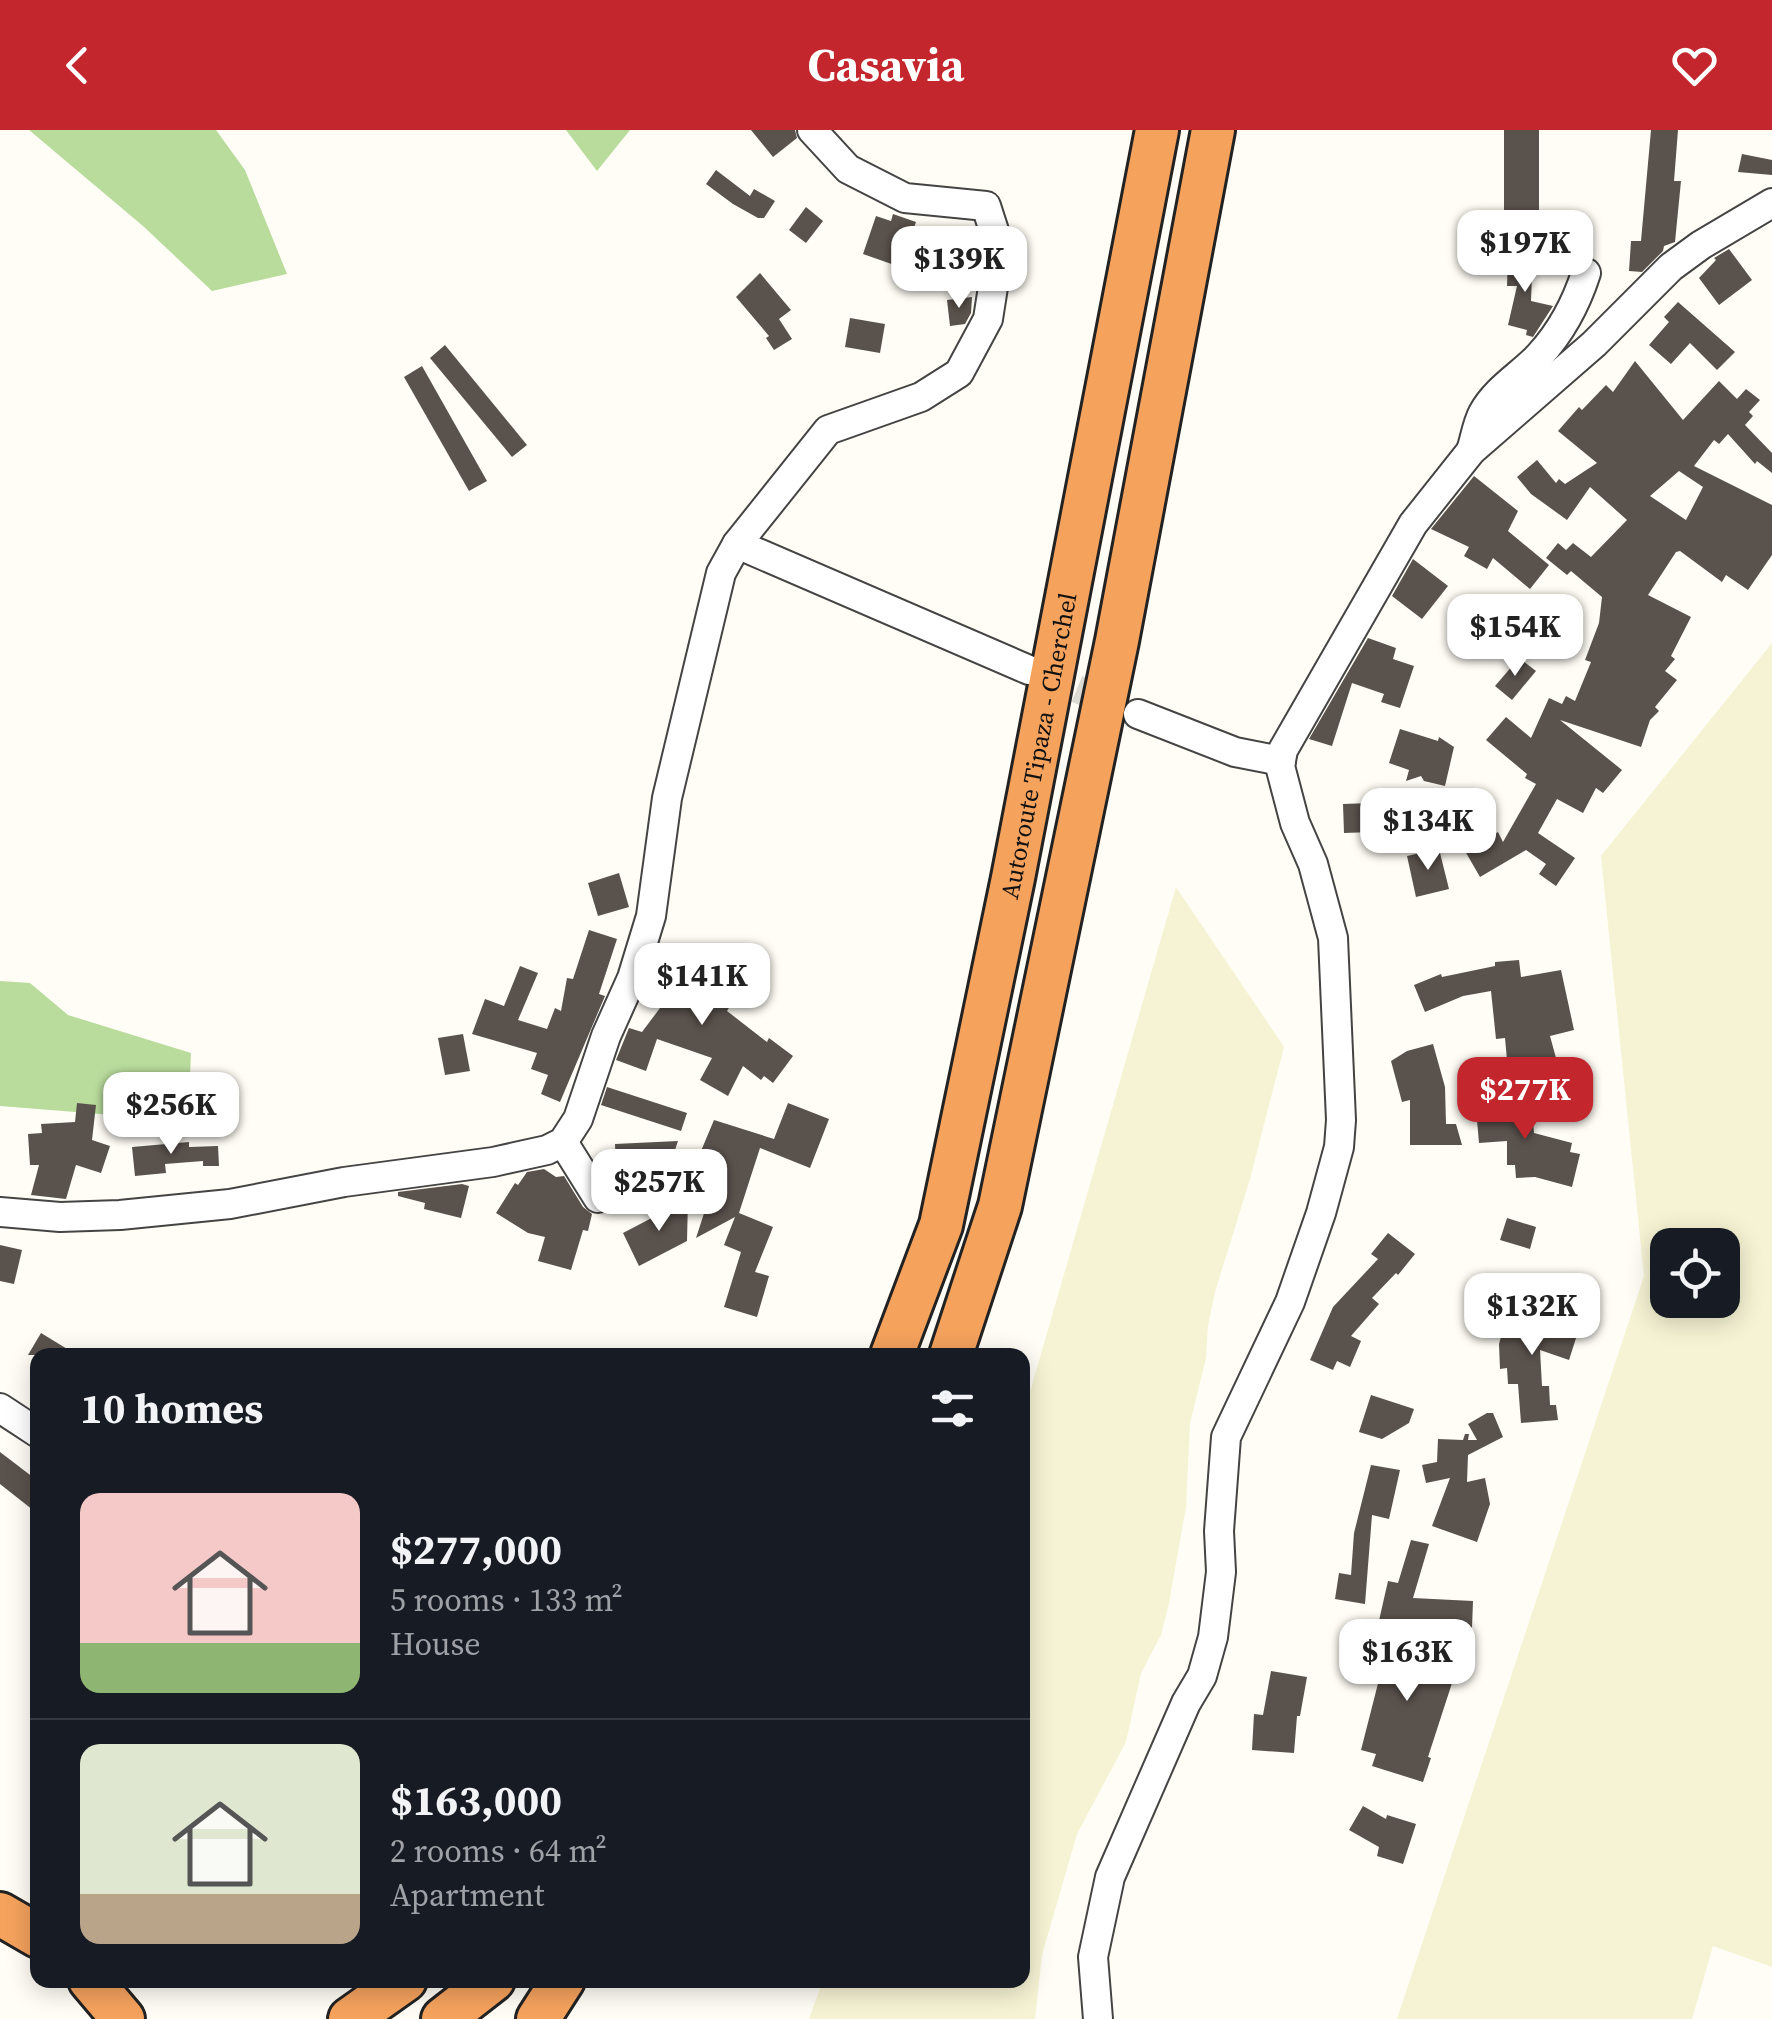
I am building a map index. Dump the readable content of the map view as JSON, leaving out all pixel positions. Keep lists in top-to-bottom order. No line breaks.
{"streets":{"highway":["Autoroute Tipaza - Cherchel"]},"page":{"header":"Casavia","price":["$197K","$139K","$154K","$134K","$141K","$277K","$256K","$257K","$132K","$163K"],"heading":"10 homes","list":[{"name":"$277,000","note":"5 rooms · 133 m² · House"},{"name":"$163,000","note":"2 rooms · 64 m² · Apartment"}]}}
